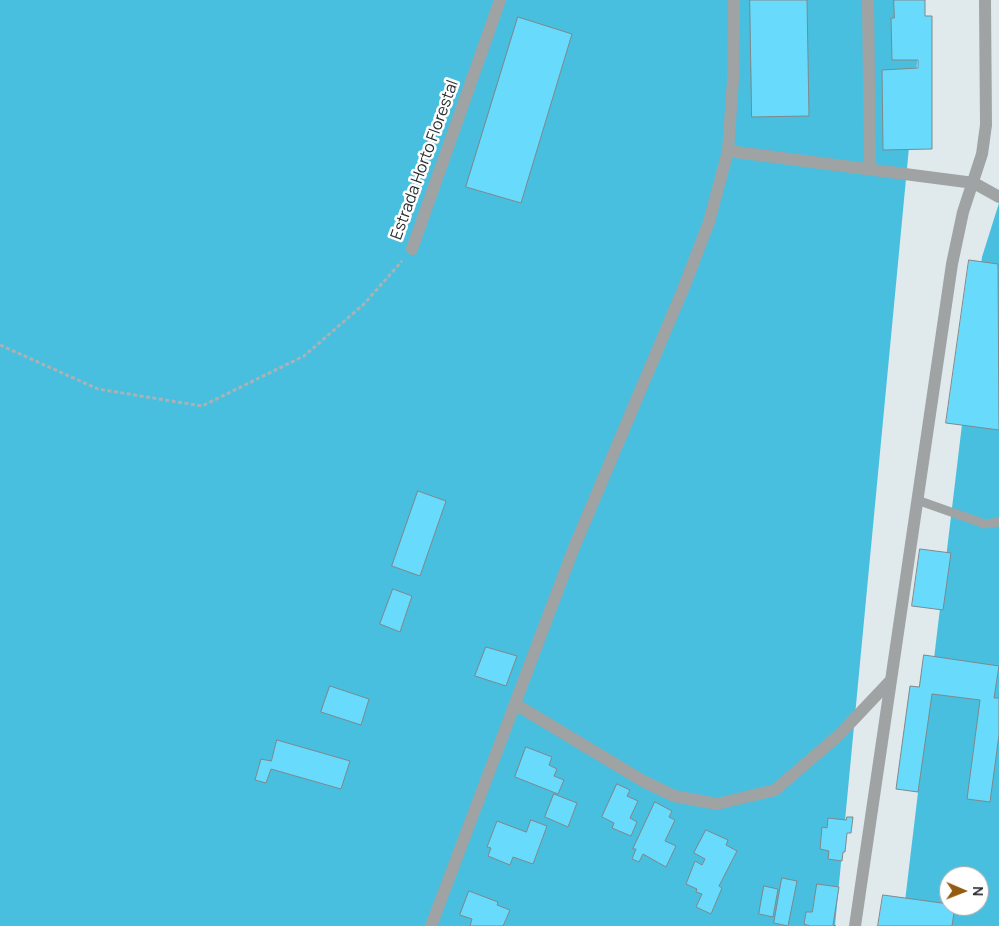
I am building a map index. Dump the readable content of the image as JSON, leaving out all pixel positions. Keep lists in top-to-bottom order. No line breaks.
{"streets":{"street":["Estrada Horto Florestal"]},"north":"right"}
